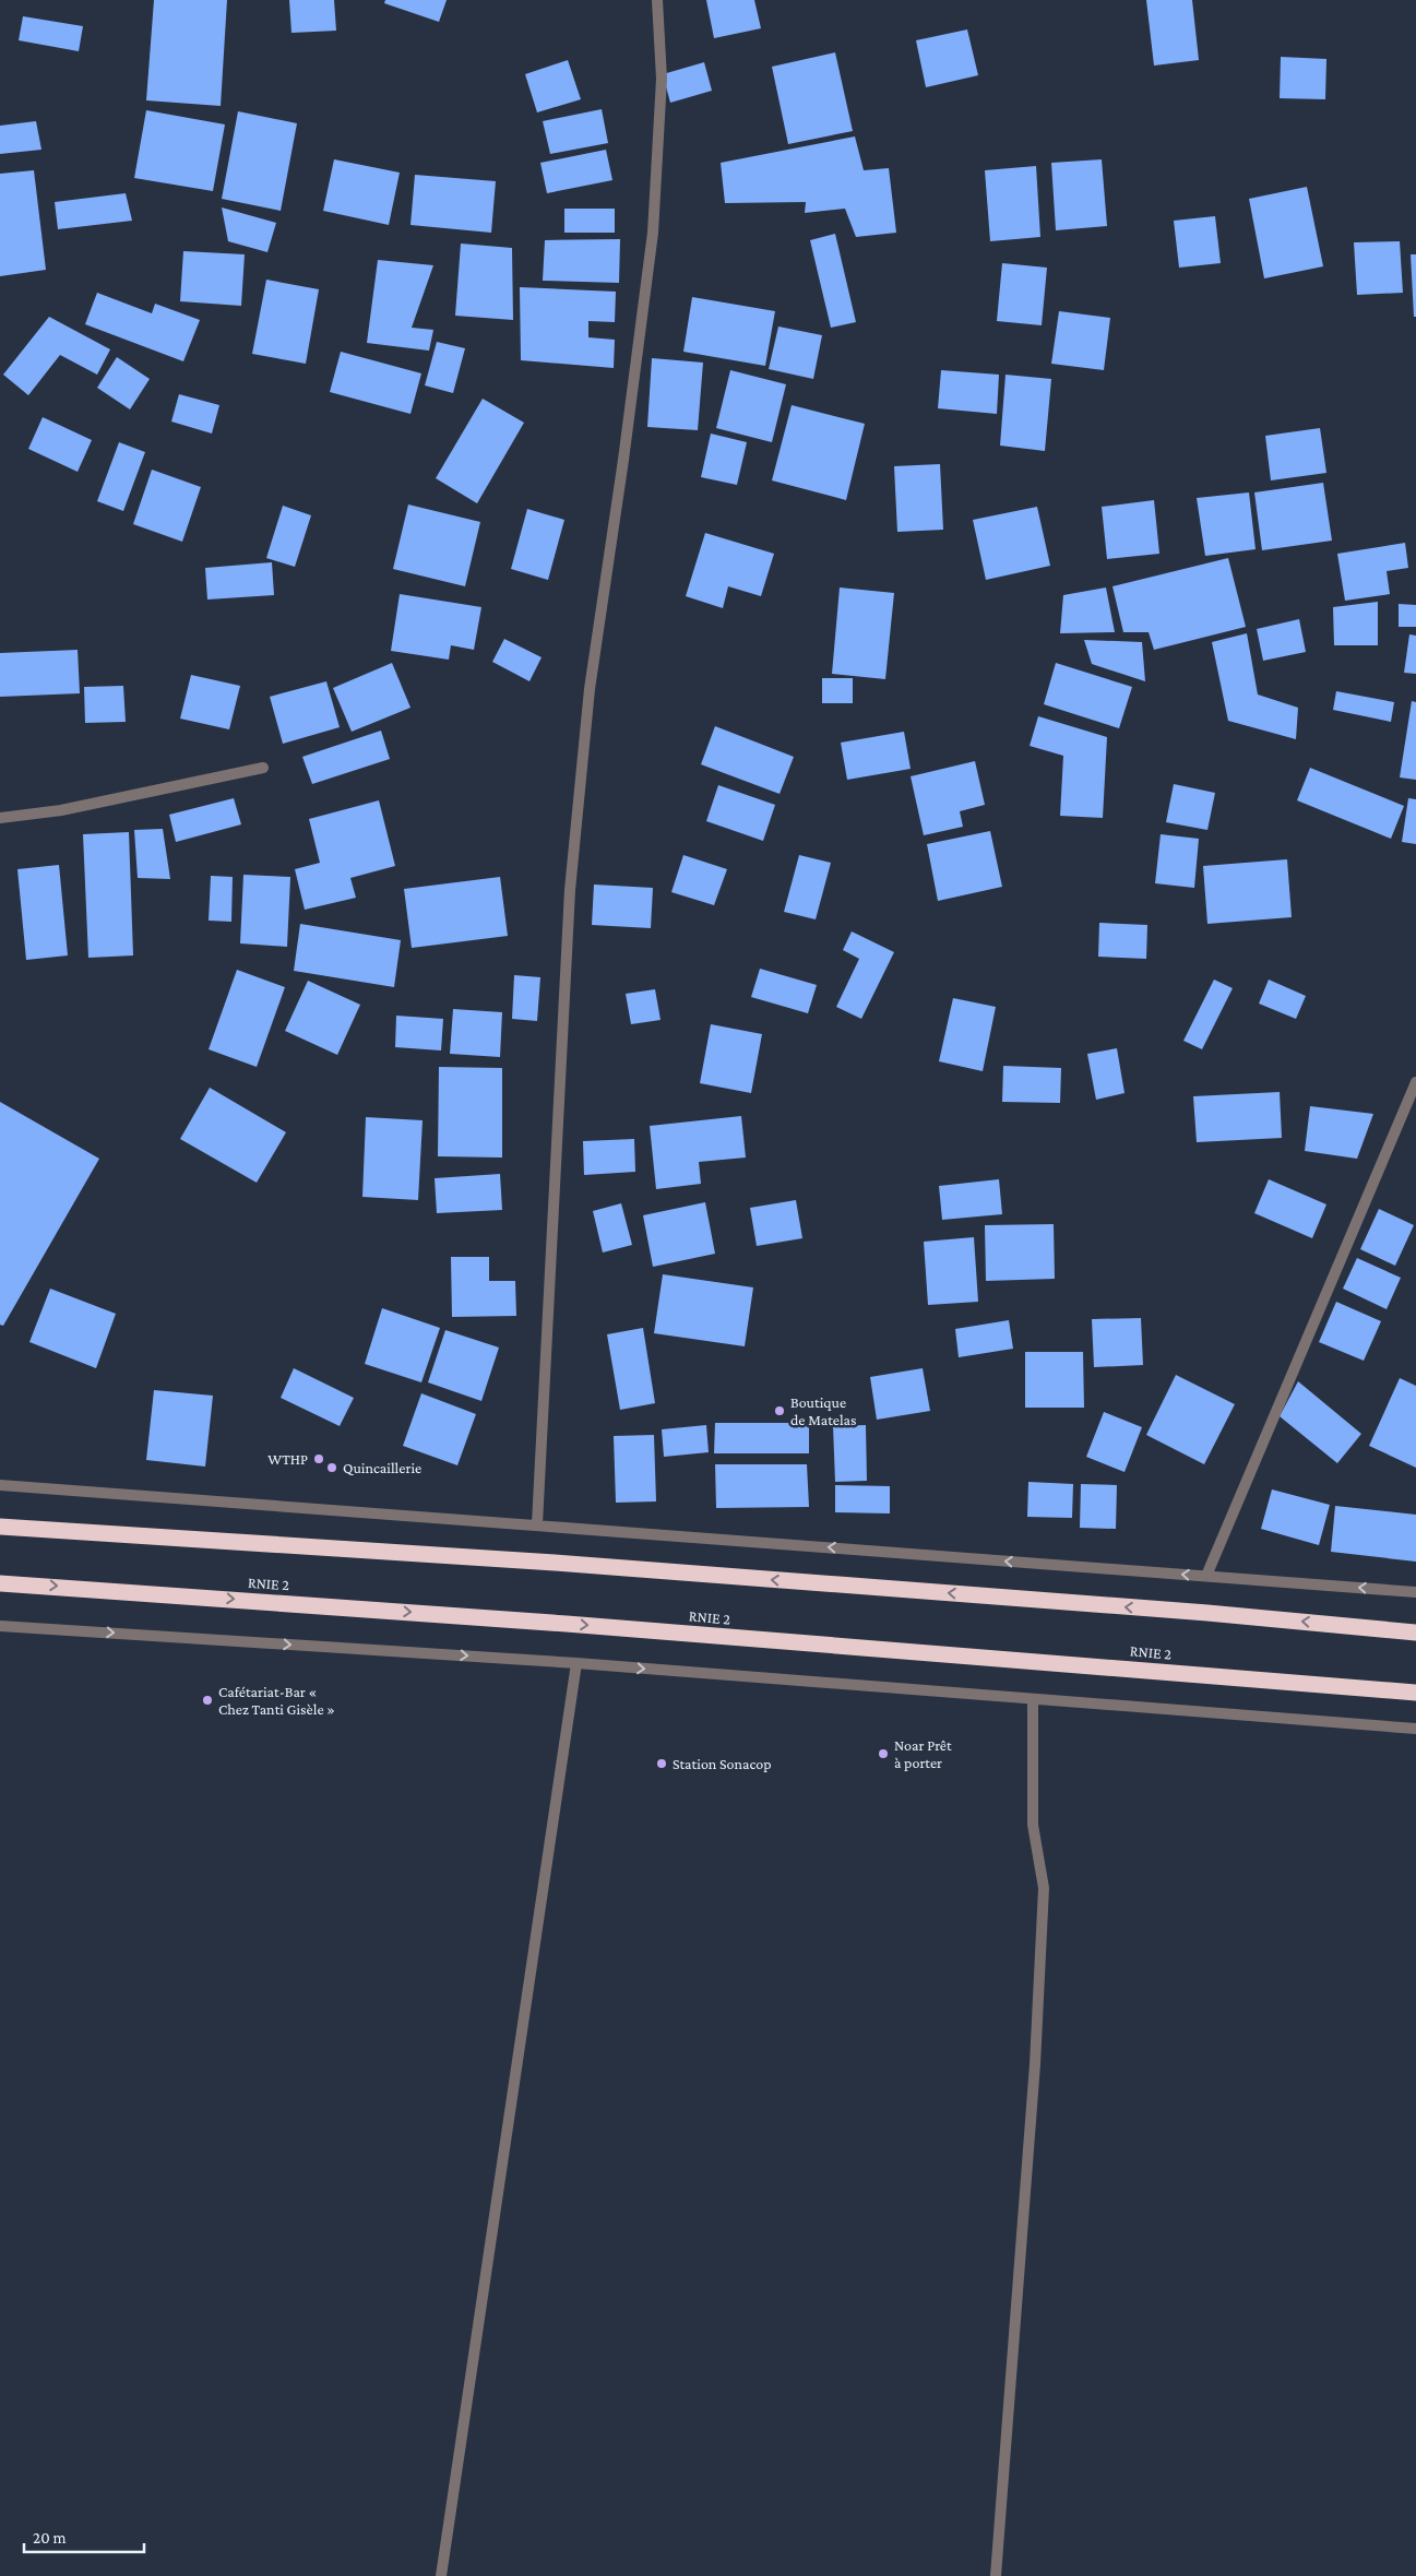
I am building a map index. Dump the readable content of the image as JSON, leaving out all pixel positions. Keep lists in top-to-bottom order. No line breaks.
{"streets":{"highway":["RNIE 2"]},"places":["Boutique de Matelas","WTHP","Quincaillerie","Cafétariat-Bar « Chez Tanti Gisèle »","Noar Prêt à porter","Station Sonacop"],"scale_bar":"20 m"}
